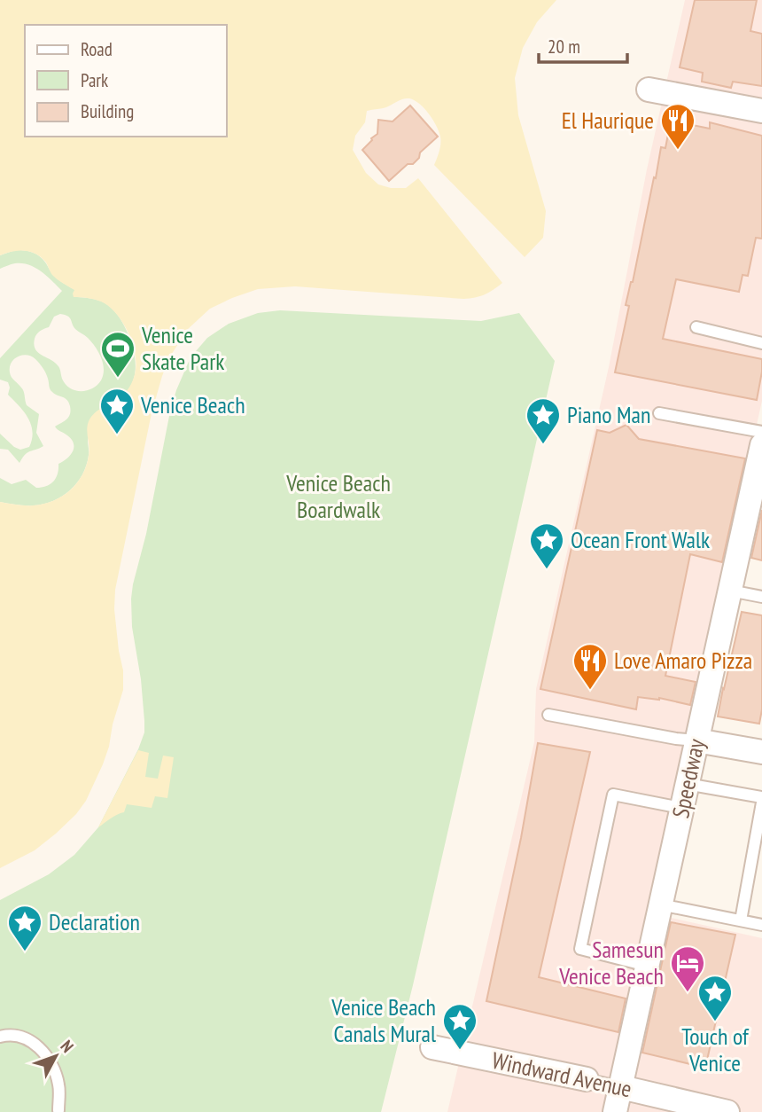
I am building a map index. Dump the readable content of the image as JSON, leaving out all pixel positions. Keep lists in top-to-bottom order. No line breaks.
{"streets":{"street":["Speedway","Windward Avenue"]},"crossings":[["Speedway","Windward Avenue"]],"parks":["Venice Beach Boardwalk"],"places":{"restaurant":["El Haurique","Love Amaro Pizza"],"sports":["Venice Skate Park"],"place":["Venice Beach","Piano Man","Ocean Front Walk","Declaration","Touch of Venice","Venice Beach Canals Mural"],"hotel":["Samesun Venice Beach"]},"legend":["Road","Park","Building"],"scale_bar":"20 m","north":"top right"}
